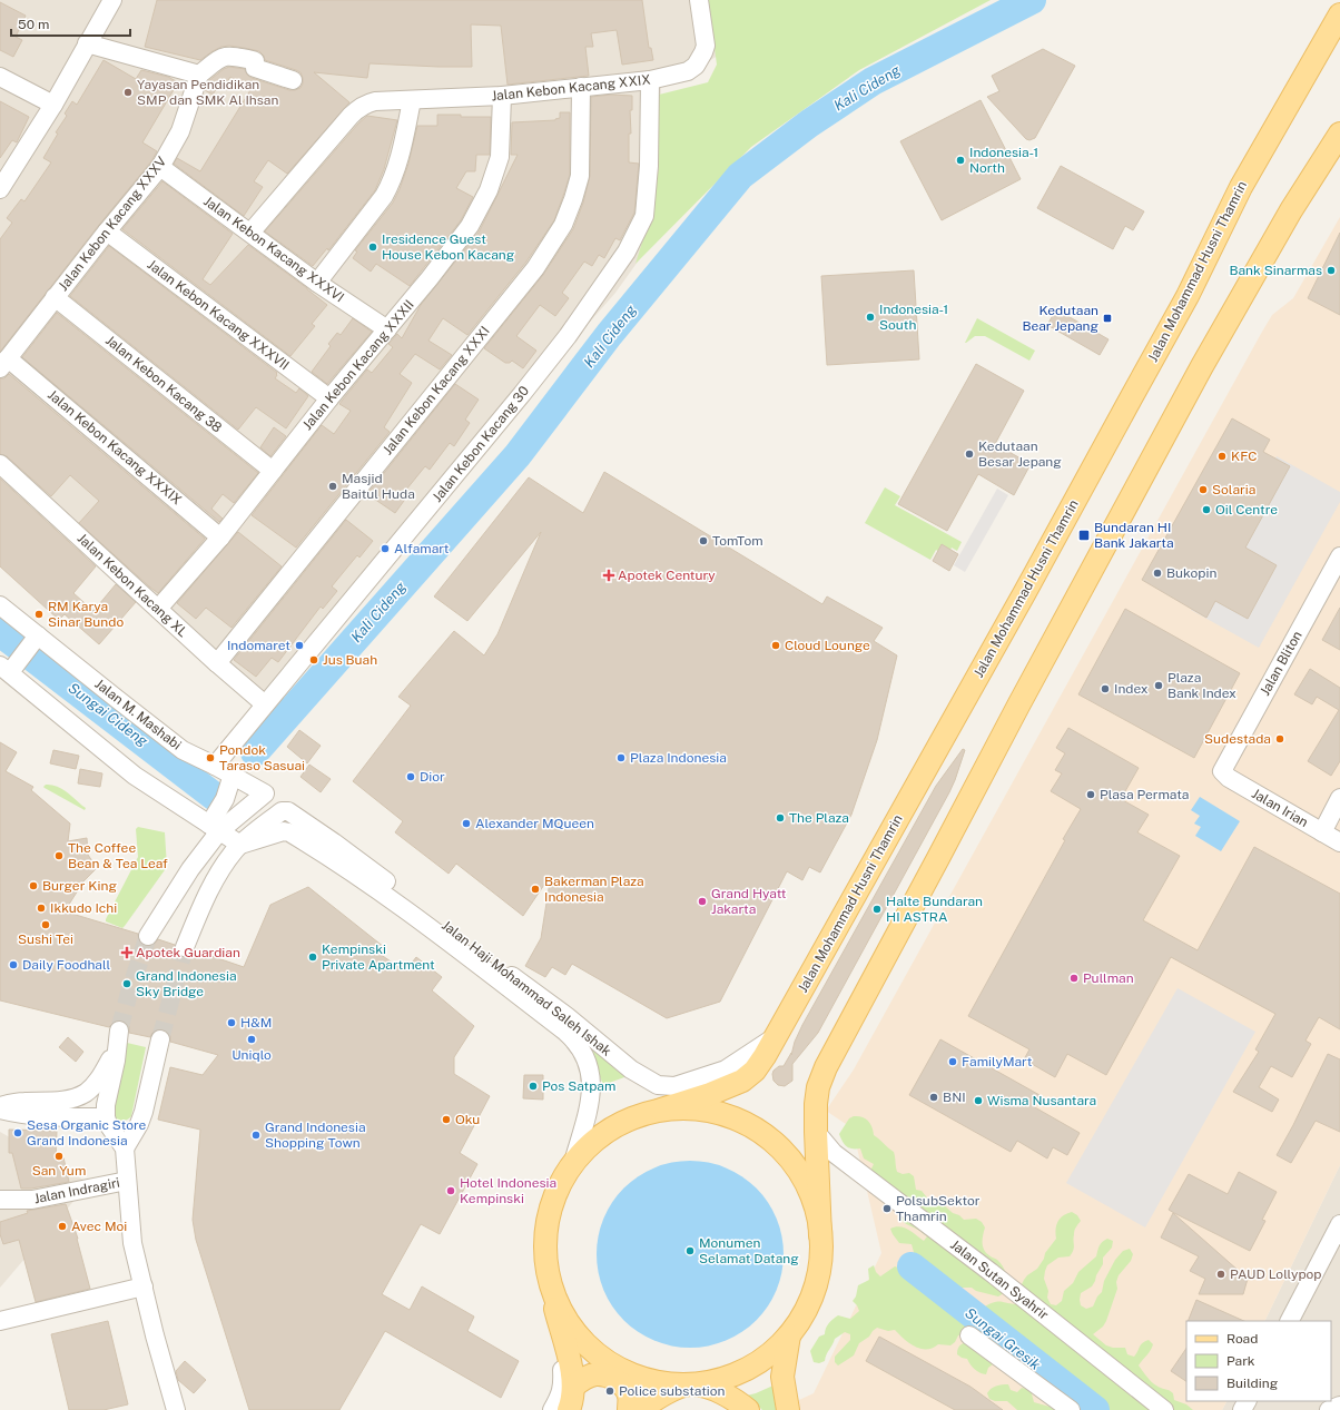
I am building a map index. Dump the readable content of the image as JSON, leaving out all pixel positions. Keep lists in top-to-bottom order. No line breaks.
{"streets":{"main road":["Jalan Mohammad Husni Thamrin"],"street":["Jalan Kebon Kacang XXIX","Jalan Kebon Kacang XXXV","Jalan Kebon Kacang XXXVI","Jalan Kebon Kacang XXXVII","Jalan Kebon Kacang XXXII","Jalan Kebon Kacang 38","Jalan Kebon Kacang XXXI","Jalan Kebon Kacang 30","Jalan Kebon Kacang XXXIX","Jalan Kebon Kacang XL","Jalan Bliton","Jalan M. Mashabi","Jalan Irian","Jalan Haji Mohammad Saleh Ishak","Jalan Indragiri","Jalan Sutan Syahrir"]},"crossings":[["Jalan Kebon Kacang XXIX","Jalan Kebon Kacang XXXVI"],["Jalan Kebon Kacang XXIX","Jalan Kebon Kacang XXXII"],["Jalan Kebon Kacang XXIX","Jalan Kebon Kacang XXXI"],["Jalan Kebon Kacang XXIX","Jalan Kebon Kacang 30"],["Jalan Kebon Kacang XXXV","Jalan Kebon Kacang XXXVI"],["Jalan Kebon Kacang XXXV","Jalan Kebon Kacang XXXVII"],["Jalan Kebon Kacang XXXV","Jalan Kebon Kacang 38"],["Jalan Kebon Kacang XXXV","Jalan Kebon Kacang XXXIX"],["Jalan Kebon Kacang XXXVI","Jalan Kebon Kacang XXXII"],["Jalan Mohammad Husni Thamrin","Jalan Haji Mohammad Saleh Ishak"],["Jalan Kebon Kacang XXXVII","Jalan Kebon Kacang XXXII"],["Jalan Kebon Kacang XXXII","Jalan Kebon Kacang 38"],["Jalan Kebon Kacang XXXII","Jalan Kebon Kacang XXXIX"],["Jalan Kebon Kacang XXXII","Jalan Kebon Kacang XL"],["Jalan Kebon Kacang XXXI","Jalan Kebon Kacang XL"],["Jalan Kebon Kacang 30","Jalan Kebon Kacang XL"],["Jalan Kebon Kacang 30","Jalan M. Mashabi"],["Jalan Bliton","Jalan Irian"]],"water":["Kali Cideng","Sungai Cideng","Sungai Gresik"],"places":{"other":["Yayasan Pendidikan SMP dan SMK Al Ihsan","Indonesia-1 North","Iresidence Guest House Kebon Kacang","Bank Sinarmas","Indonesia-1 South","Kedutaan Besar Jepang","KFC","Masjid Baitul Huda","Solaria","Oil Centre","TomTom","Alfamart","Bukopin","RM Karya Sinar Bundo","Indomaret","Cloud Lounge","Jus Buah","Plaza Bank Index","Index","Sudestada","Pondok Taraso Sasuai","Plaza Indonesia","Dior","Plasa Permata","The Plaza","Alexander MQueen","The Coffee Bean & Tea Leaf","Burger King","Bakerman Plaza Indonesia","Grand Hyatt Jakarta","Ikkudo Ichi","Halte Bundaran HI ASTRA","Sushi Tei","Kempinski Private Apartment","Daily Foodhall","Pullman","Grand Indonesia Sky Bridge","H&M","Uniqlo","FamilyMart","Pos Satpam","BNI","Wisma Nusantara","Oku","Sesa Organic Store Grand Indonesia","Grand Indonesia Shopping Town","San Yum","Hotel Indonesia Kempinski","PolsubSektor Thamrin","Avec Moi","Monumen Selamat Datang","PAUD Lollypop","Police substation"],"transit":["Kedutaan Bear Jepang","Bundaran HI Bank Jakarta"],"health":["Apotek Century","Apotek Guardian"]},"legend":["Road","Park","Building"],"scale_bar":"50 m"}
